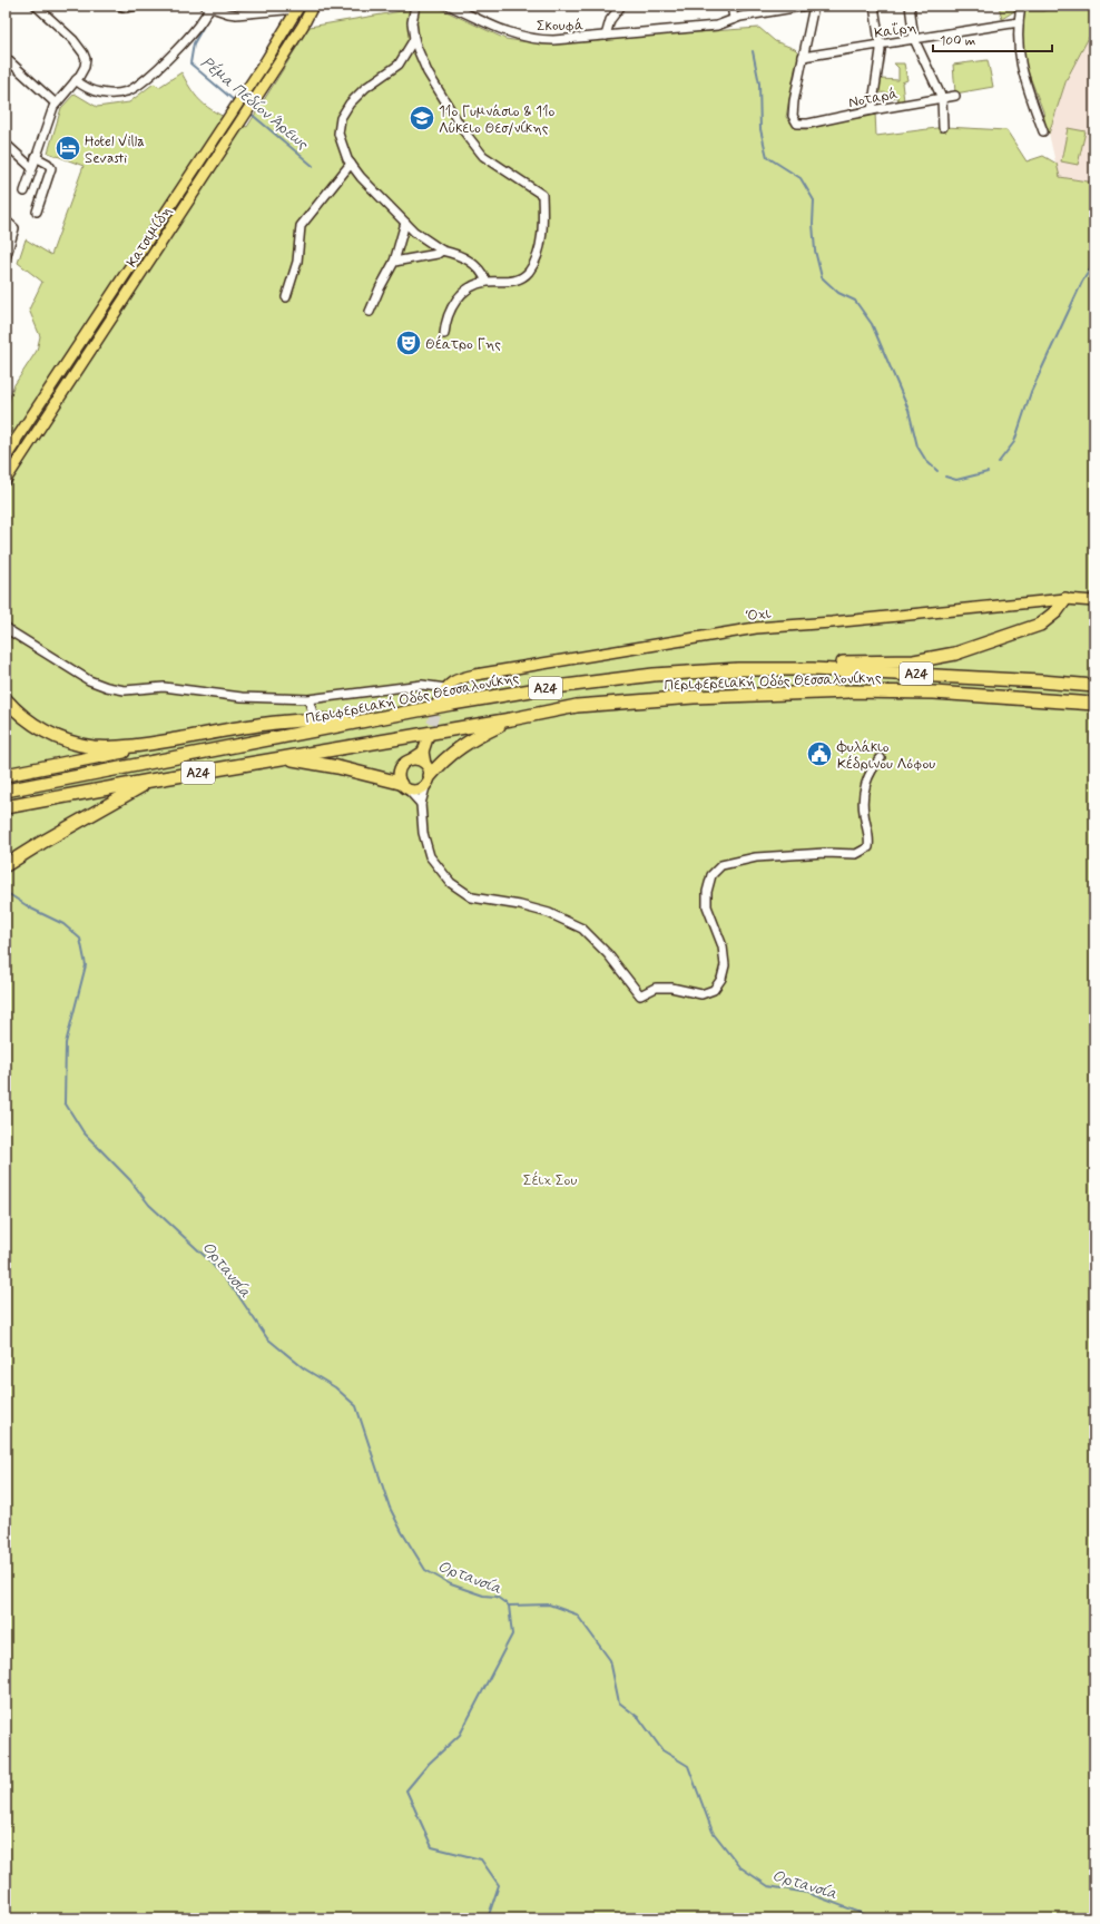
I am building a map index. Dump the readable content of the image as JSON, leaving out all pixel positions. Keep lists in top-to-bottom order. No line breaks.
{"streets":{"highway":["Α24","Περιφερειακή Οδός Θεσσαλονίκης"],"main road":["Κατσιμίδη","Όχι"],"street":["Σκουφά","Καΐρη","Νοταρά"]},"crossings":[["Καΐρη","Νοταρά"]],"water":["Ρέμα Πεδίον Άρεως","Ορτανσία"],"parks":["Σέιχ Σου"],"places":{"school or university":["11ο Γυμνάσιο & 11ο Λύκειο Θεσ/νίκης"],"hotel":["Hotel Villa Sevasti"],"theatre":["Θέατρο Γης"],"public building":["Φυλάκιο Κέδρινου Λόφου"]},"scale_bar":"100 m"}
